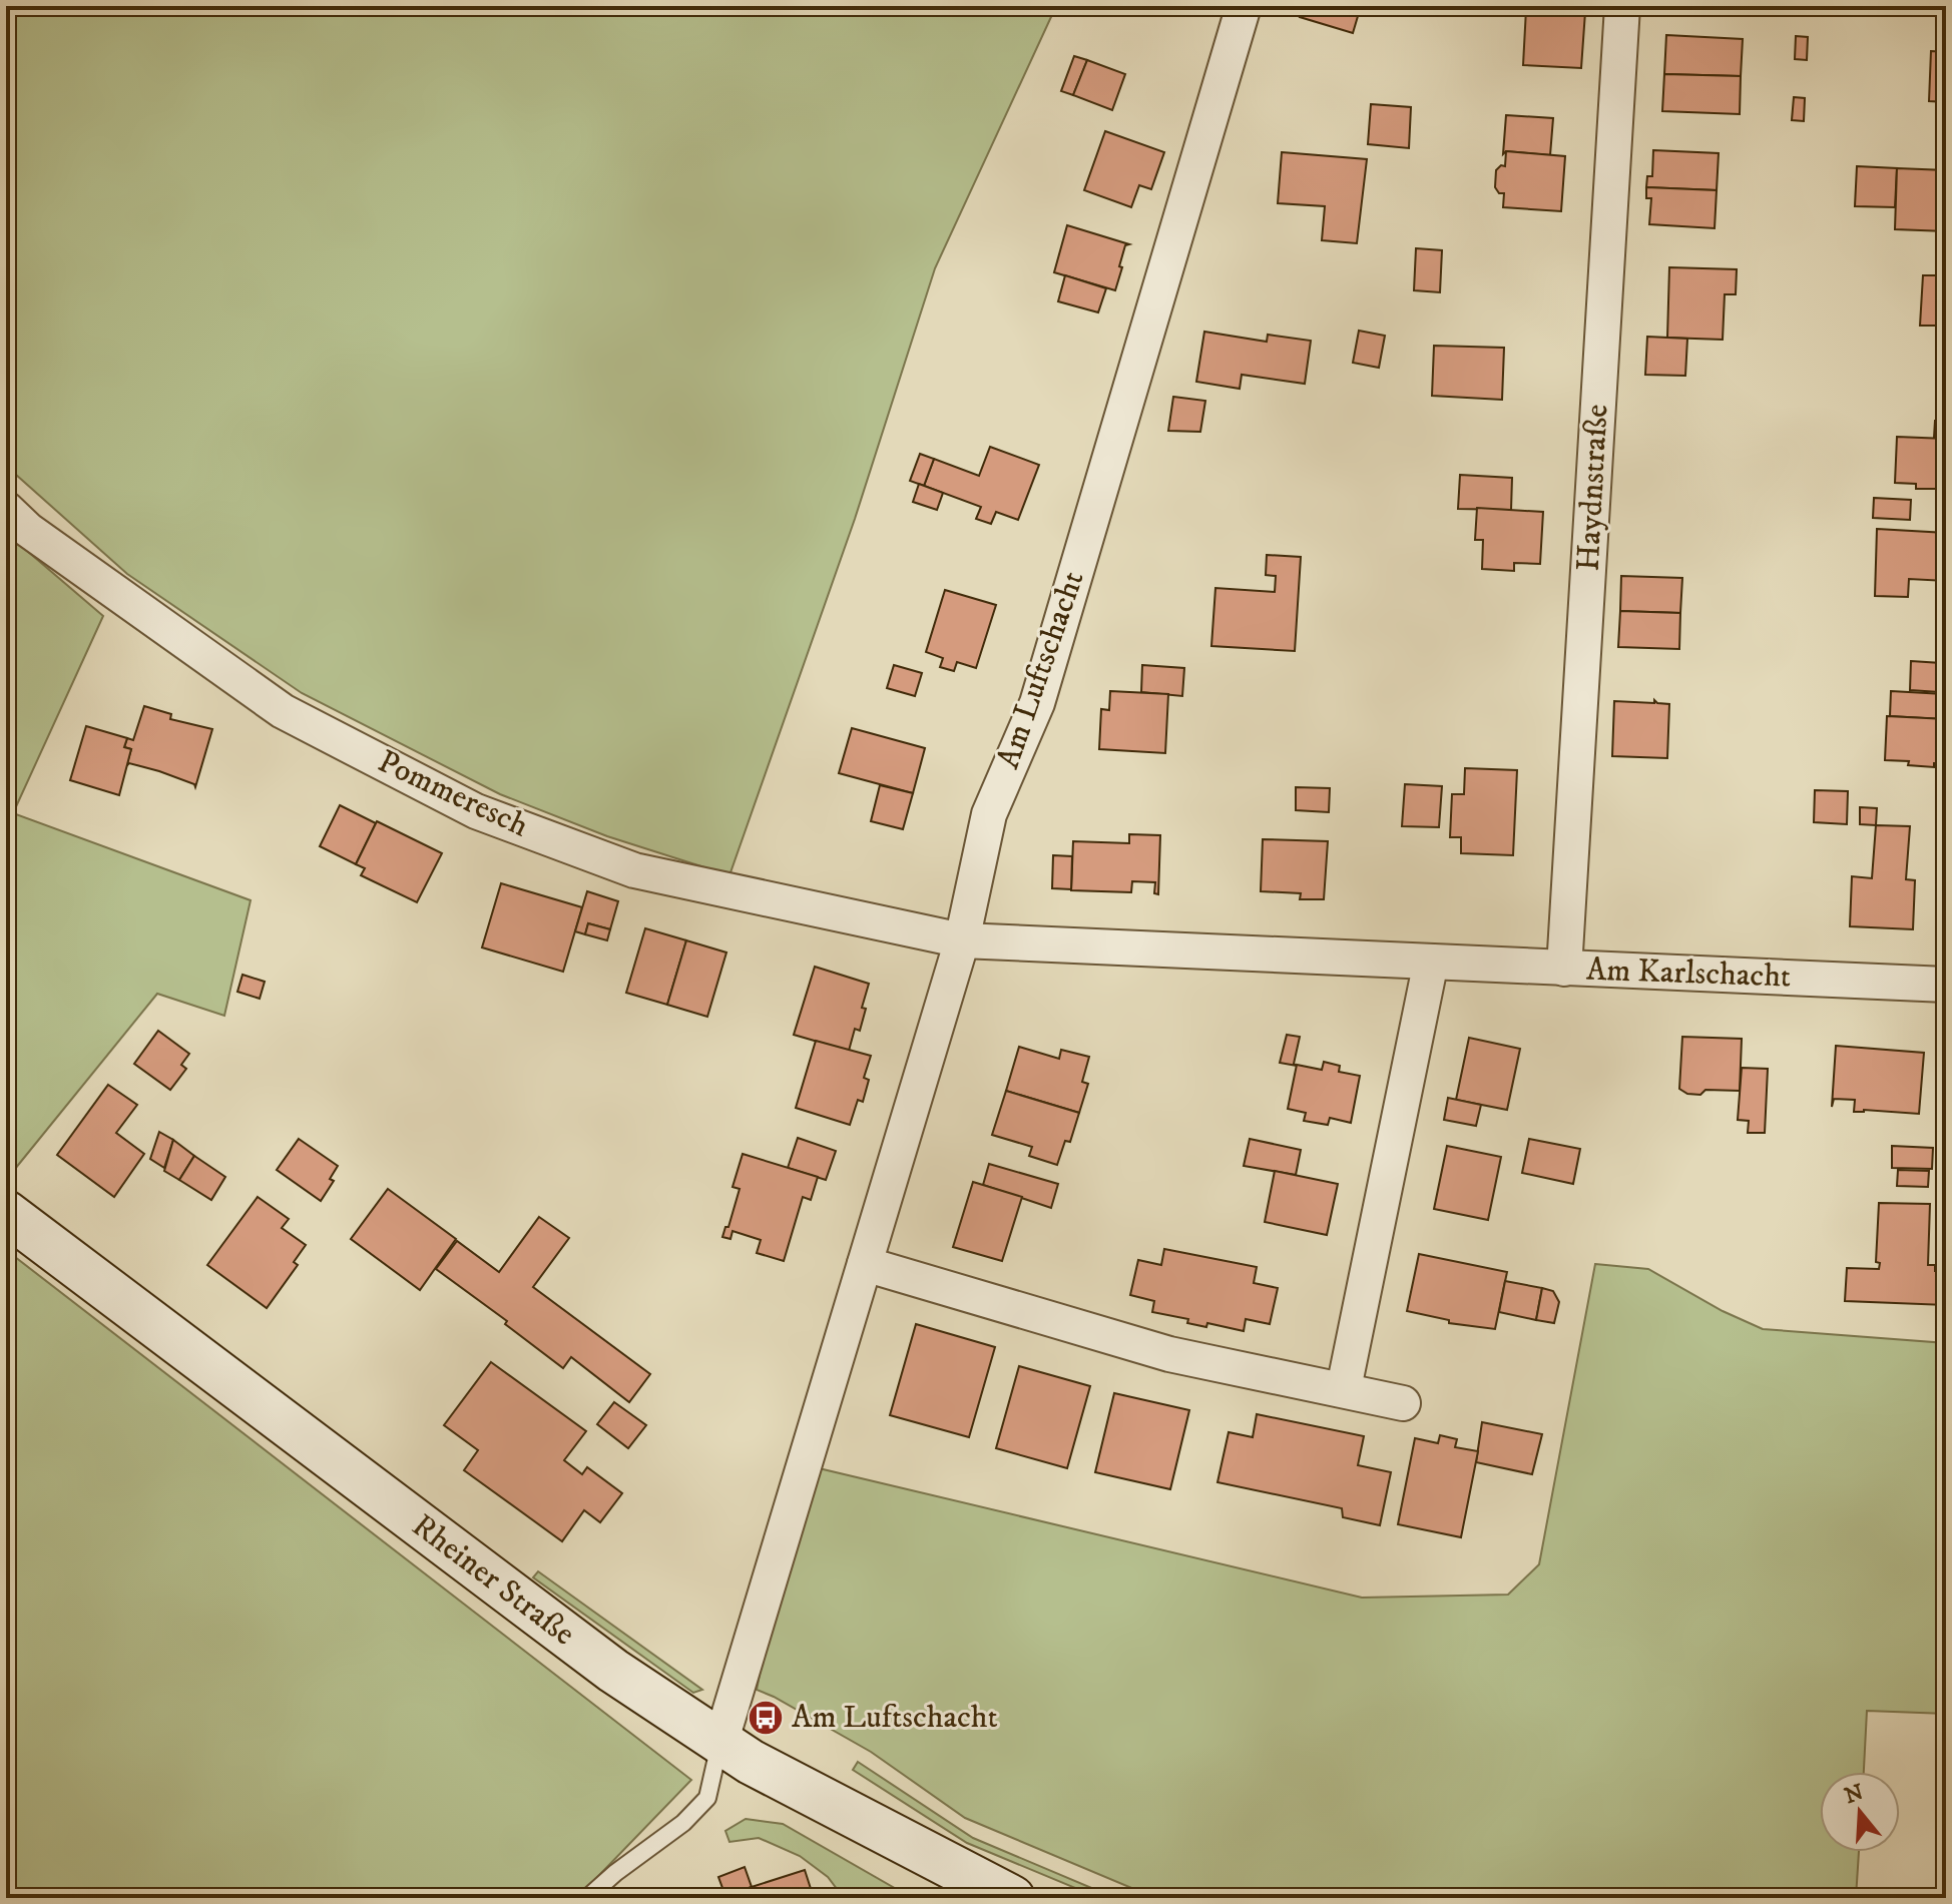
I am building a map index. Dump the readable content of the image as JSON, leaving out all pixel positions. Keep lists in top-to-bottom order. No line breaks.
{"streets":{"main road":["Rheiner Straße"],"street":["Haydnstraße","Am Luftschacht","Pommeresch","Am Karlschacht"]},"crossings":[["Haydnstraße","Am Karlschacht"],["Am Luftschacht","Pommeresch"],["Am Luftschacht","Am Karlschacht"],["Am Luftschacht","Rheiner Straße"],["Pommeresch","Am Karlschacht"]],"places":{"bus stop":["Am Luftschacht"]},"north":"top"}
